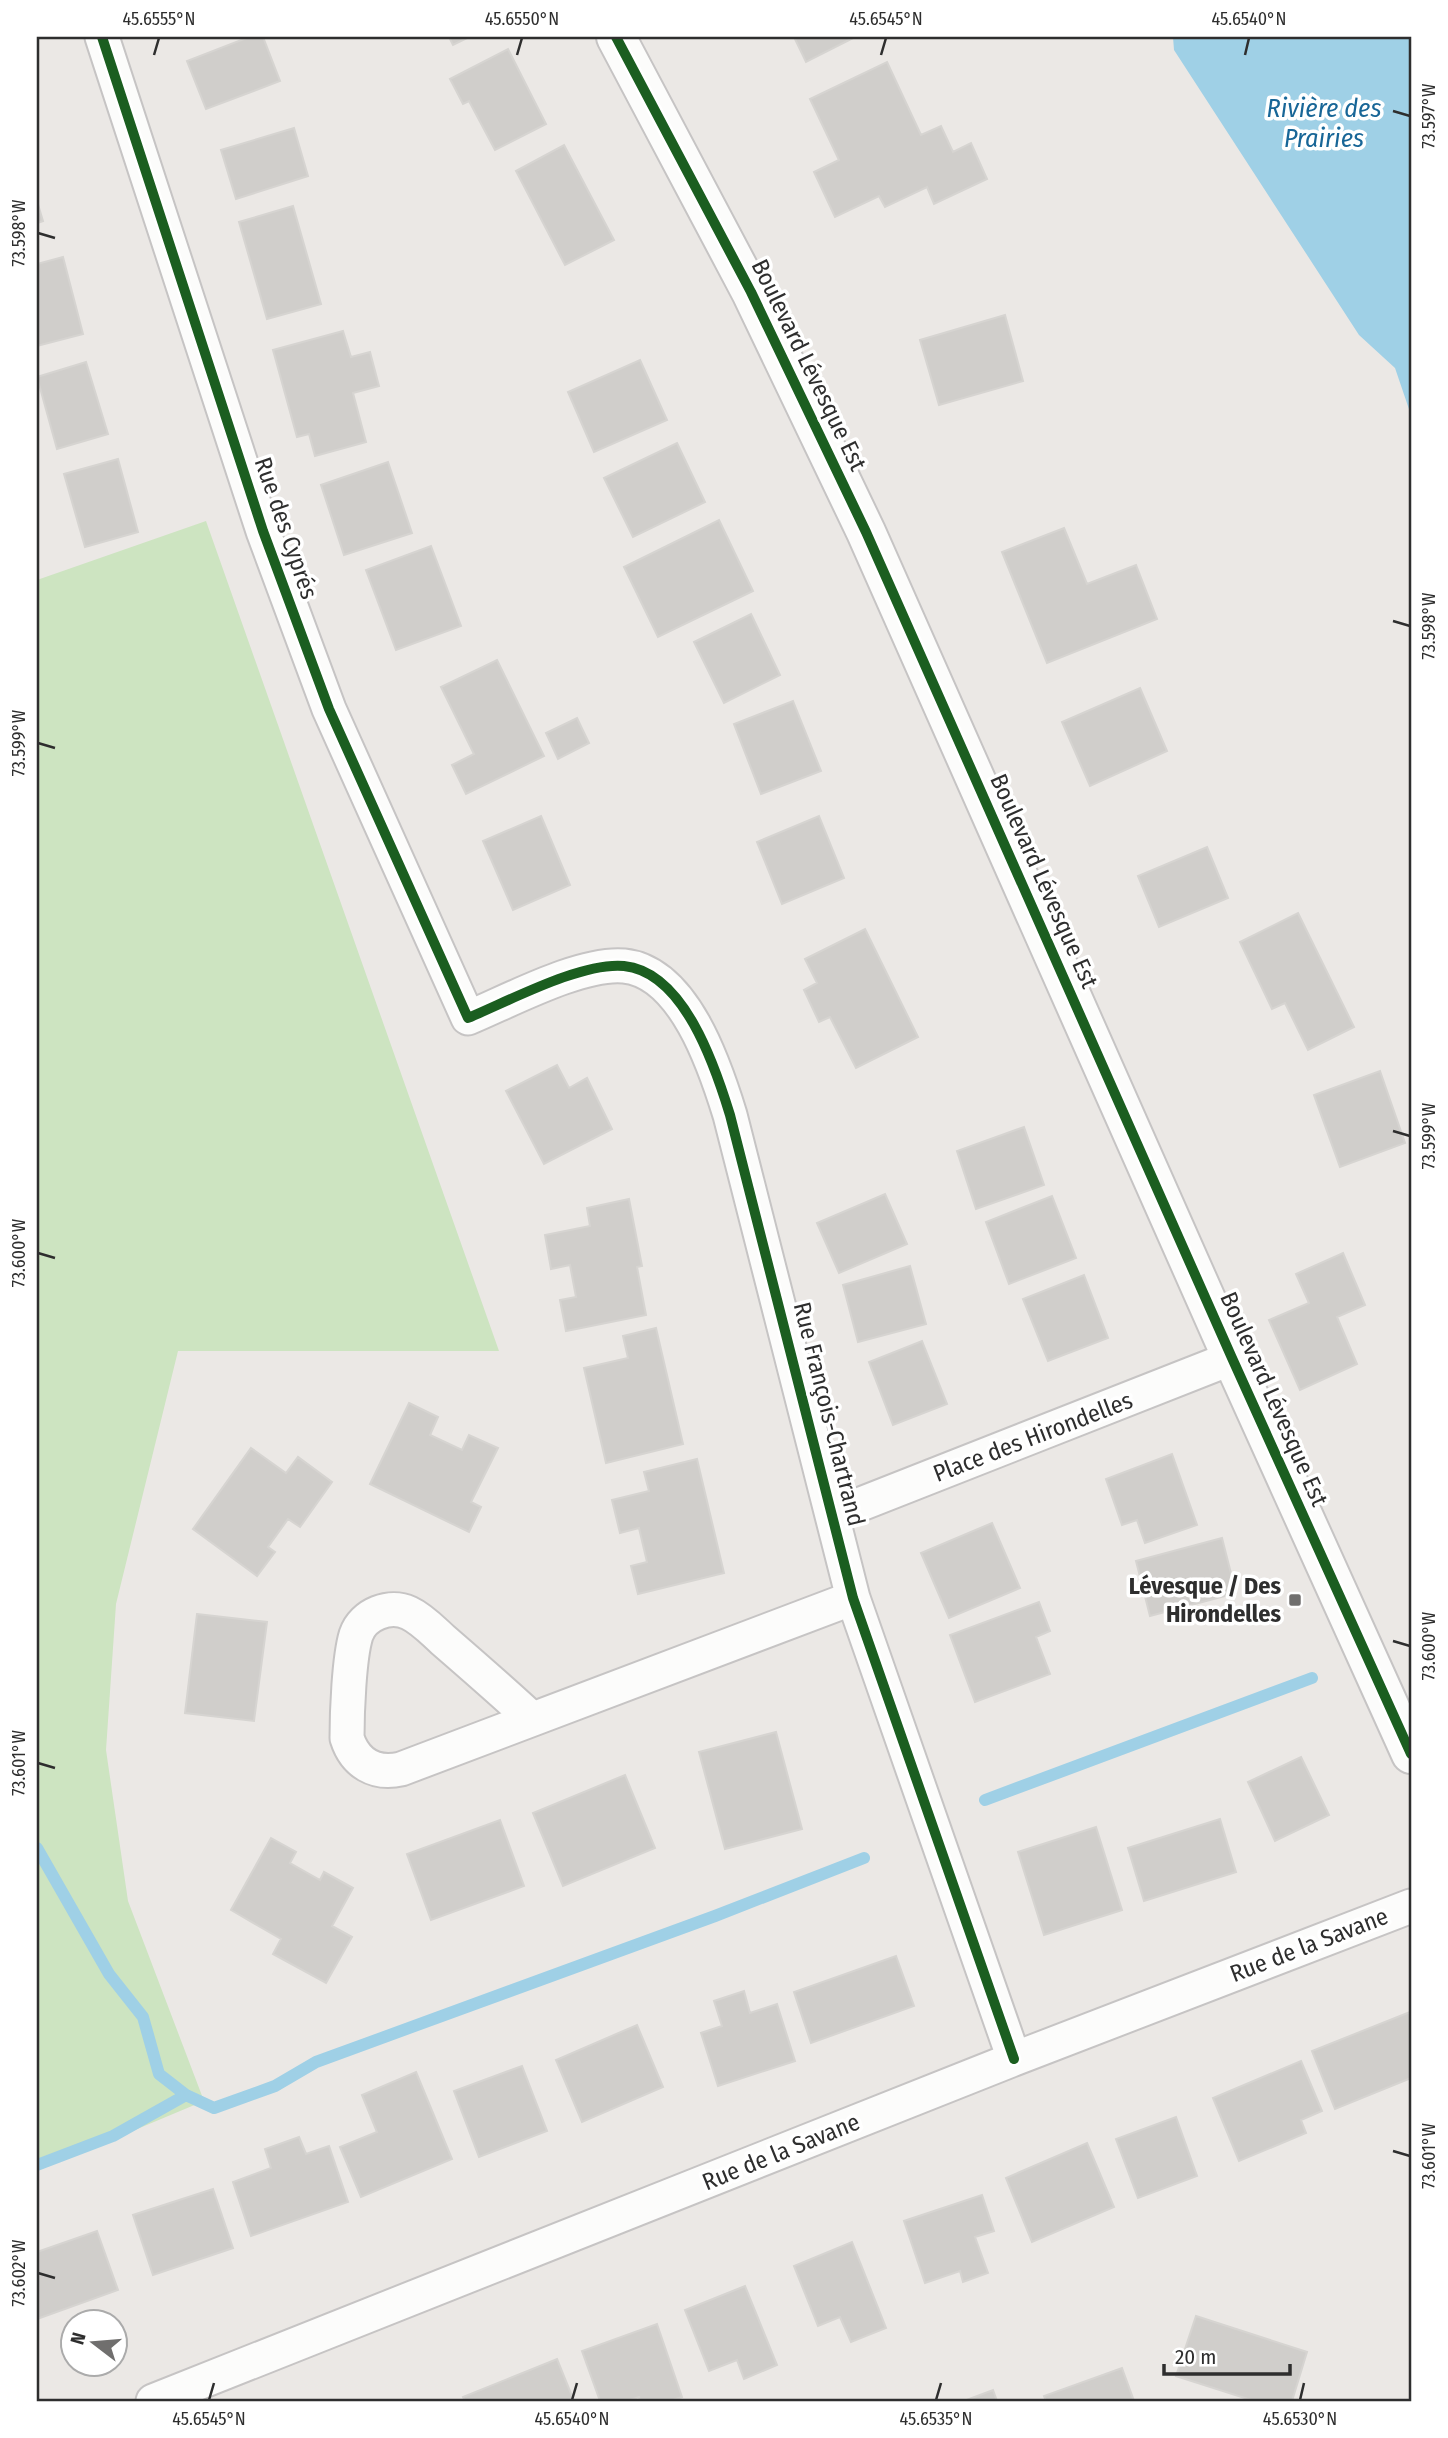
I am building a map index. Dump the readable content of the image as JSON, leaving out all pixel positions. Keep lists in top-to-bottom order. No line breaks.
{"streets":{"street":["Boulevard Lévesque Est","Rue des Cyprés","Rue François-Chartrand","Place des Hirondelles","Rue de la Savane"]},"crossings":[["Boulevard Lévesque Est","Place des Hirondelles"],["Rue des Cyprés","Rue François-Chartrand"],["Rue François-Chartrand","Place des Hirondelles"],["Rue François-Chartrand","Rue de la Savane"]],"water":["Rivière des Prairies"],"places":{"transit":["Lévesque / Des Hirondelles"]},"scale_bar":"20 m","north":"left","coordinates":["45.6555°N","45.6550°N","45.6545°N","45.6540°N","73.597°W","73.598°W","73.599°W","73.600°W","73.601°W","73.602°W","45.6535°N","45.6530°N"]}
